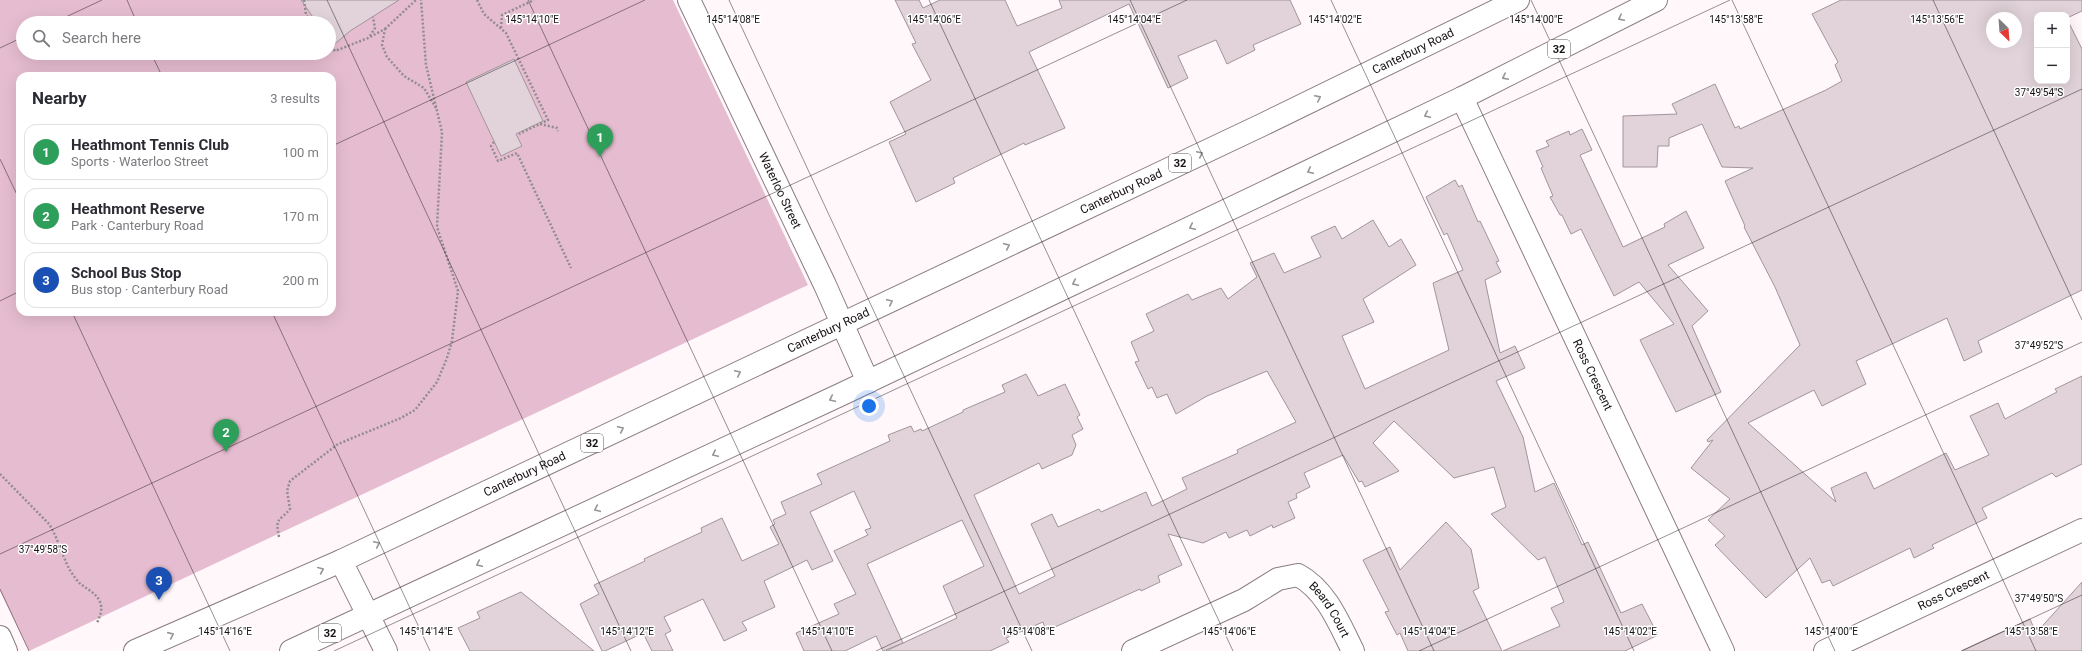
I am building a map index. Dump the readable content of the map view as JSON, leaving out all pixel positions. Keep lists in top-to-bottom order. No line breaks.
{"streets":{"main road":["32","Canterbury Road","Waterloo Street","Ross Crescent","Beard Court"]},"crossings":[["32","Waterloo Street"],["32","Ross Crescent"],["Canterbury Road","Waterloo Street"]],"north":"bottom right","page":{"map_buttons":["+","−"],"search":"Search here","heading":["Nearby","3 results"],"pins":["1","2","3"],"list":[{"mark":"1","name":"Heathmont Tennis Club","note":"Sports · Waterloo Street","value":"100 m"},{"mark":"2","name":"Heathmont Reserve","note":"Park · Canterbury Road","value":"170 m"},{"mark":"3","name":"School Bus Stop","note":"Bus stop · Canterbury Road","value":"200 m"}]},"coordinates":["145°14'10\"E","145°14'08\"E","145°14'06\"E","145°14'04\"E","145°14'02\"E","145°14'00\"E","145°13'58\"E","145°13'56\"E","37°49'54\"S","37°49'52\"S","37°49'58\"S","37°49'50\"S","145°14'16\"E","145°14'14\"E","145°14'12\"E"]}
